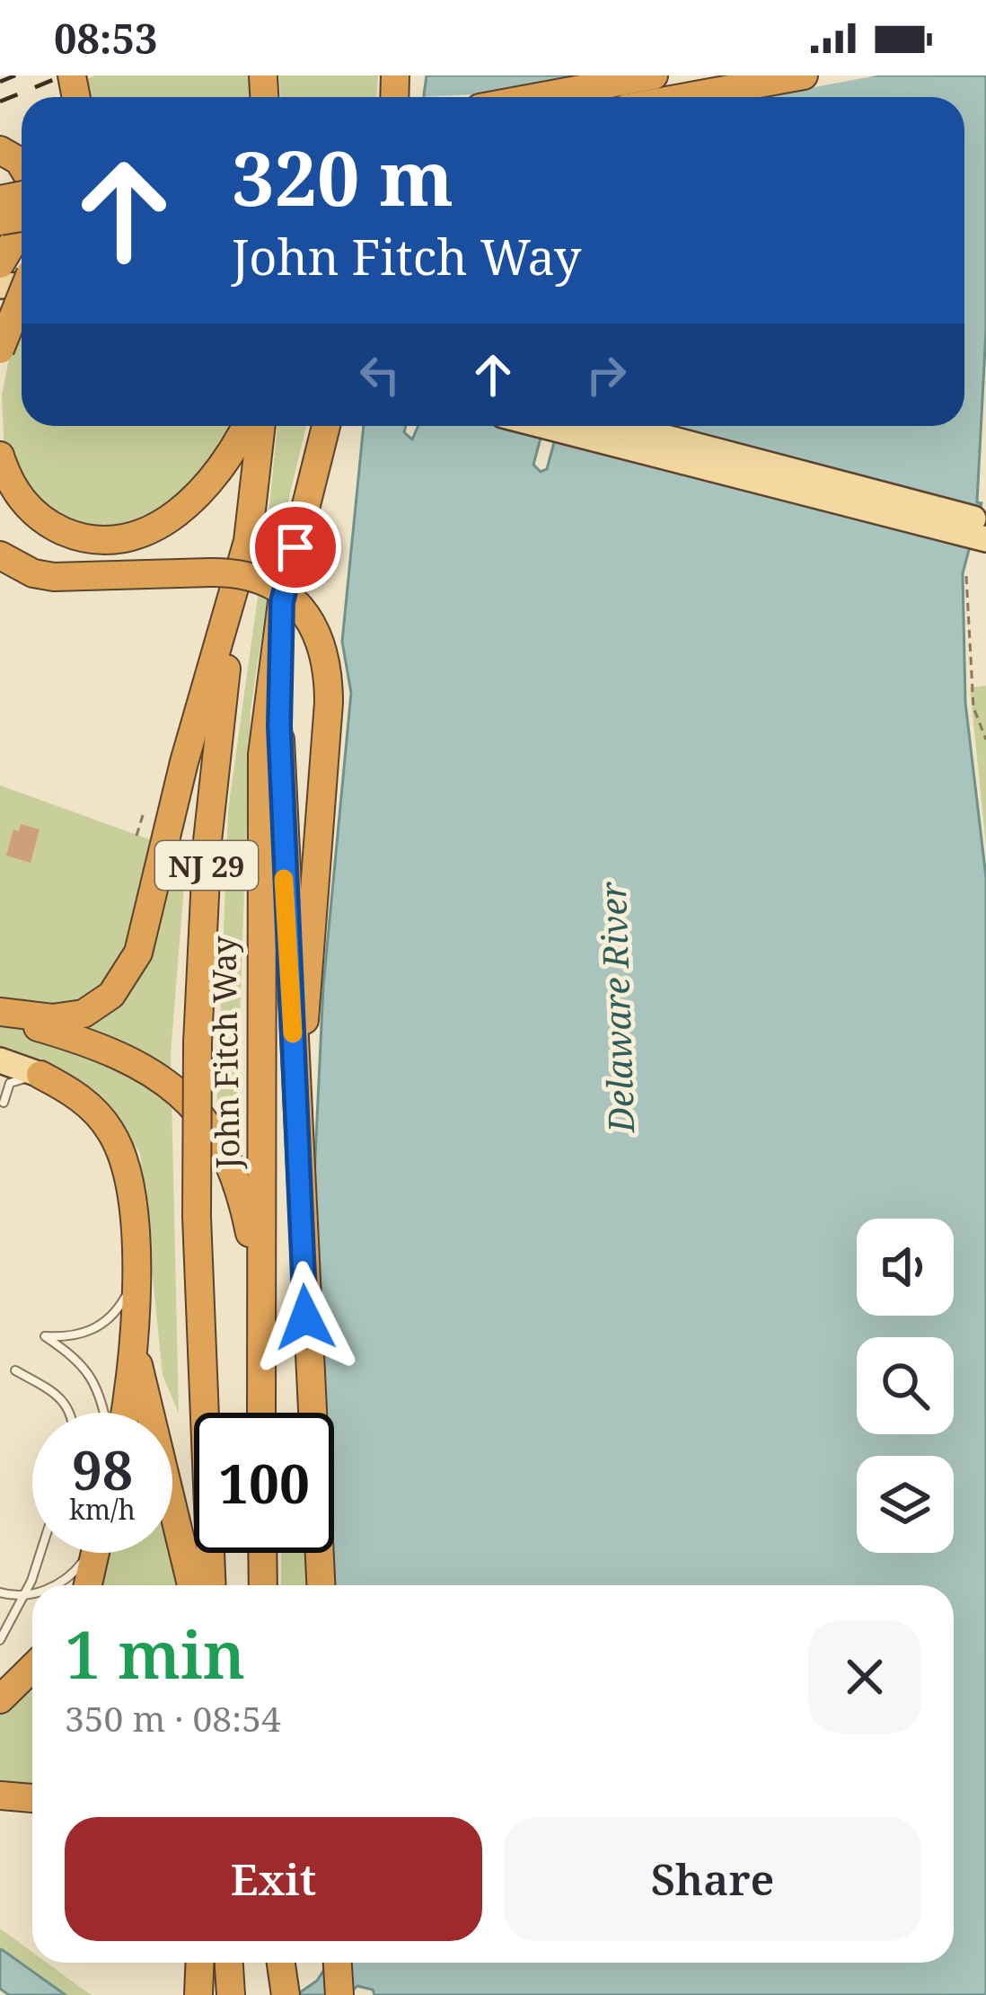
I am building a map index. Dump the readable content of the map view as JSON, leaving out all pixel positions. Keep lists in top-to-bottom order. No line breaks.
{"streets":{"highway":["NJ 29","John Fitch Way"]},"water":["Delaware River"],"page":{"status":"08:53","turn":["320 m","John Fitch Way"],"speed":"98 km/h","limit":"100","heading":["1 min","350 m · 08:54"],"buttons":["Exit","Share"]}}
